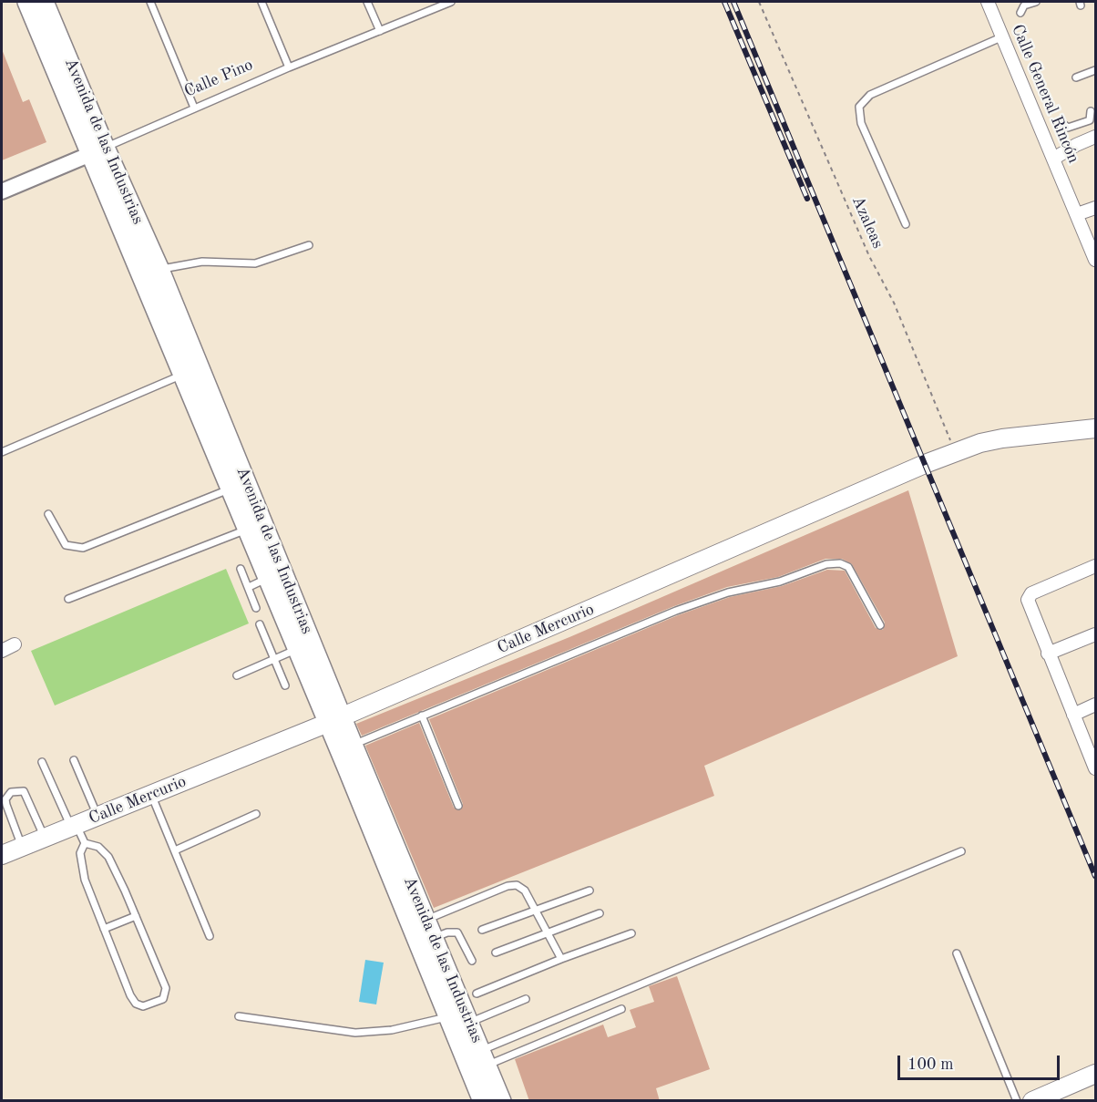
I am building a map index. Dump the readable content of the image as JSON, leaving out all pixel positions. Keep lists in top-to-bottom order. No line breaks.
{"streets":{"main road":["Avenida de las Industrias","Calle Mercurio"],"street":["Calle Pino","Calle General Rincón"],"path":["Azaleas"]},"crossings":[["Calle Pino","Avenida de las Industrias"],["Avenida de las Industrias","Calle Mercurio"],["Azaleas","Calle Mercurio"]],"scale_bar":"100 m"}
